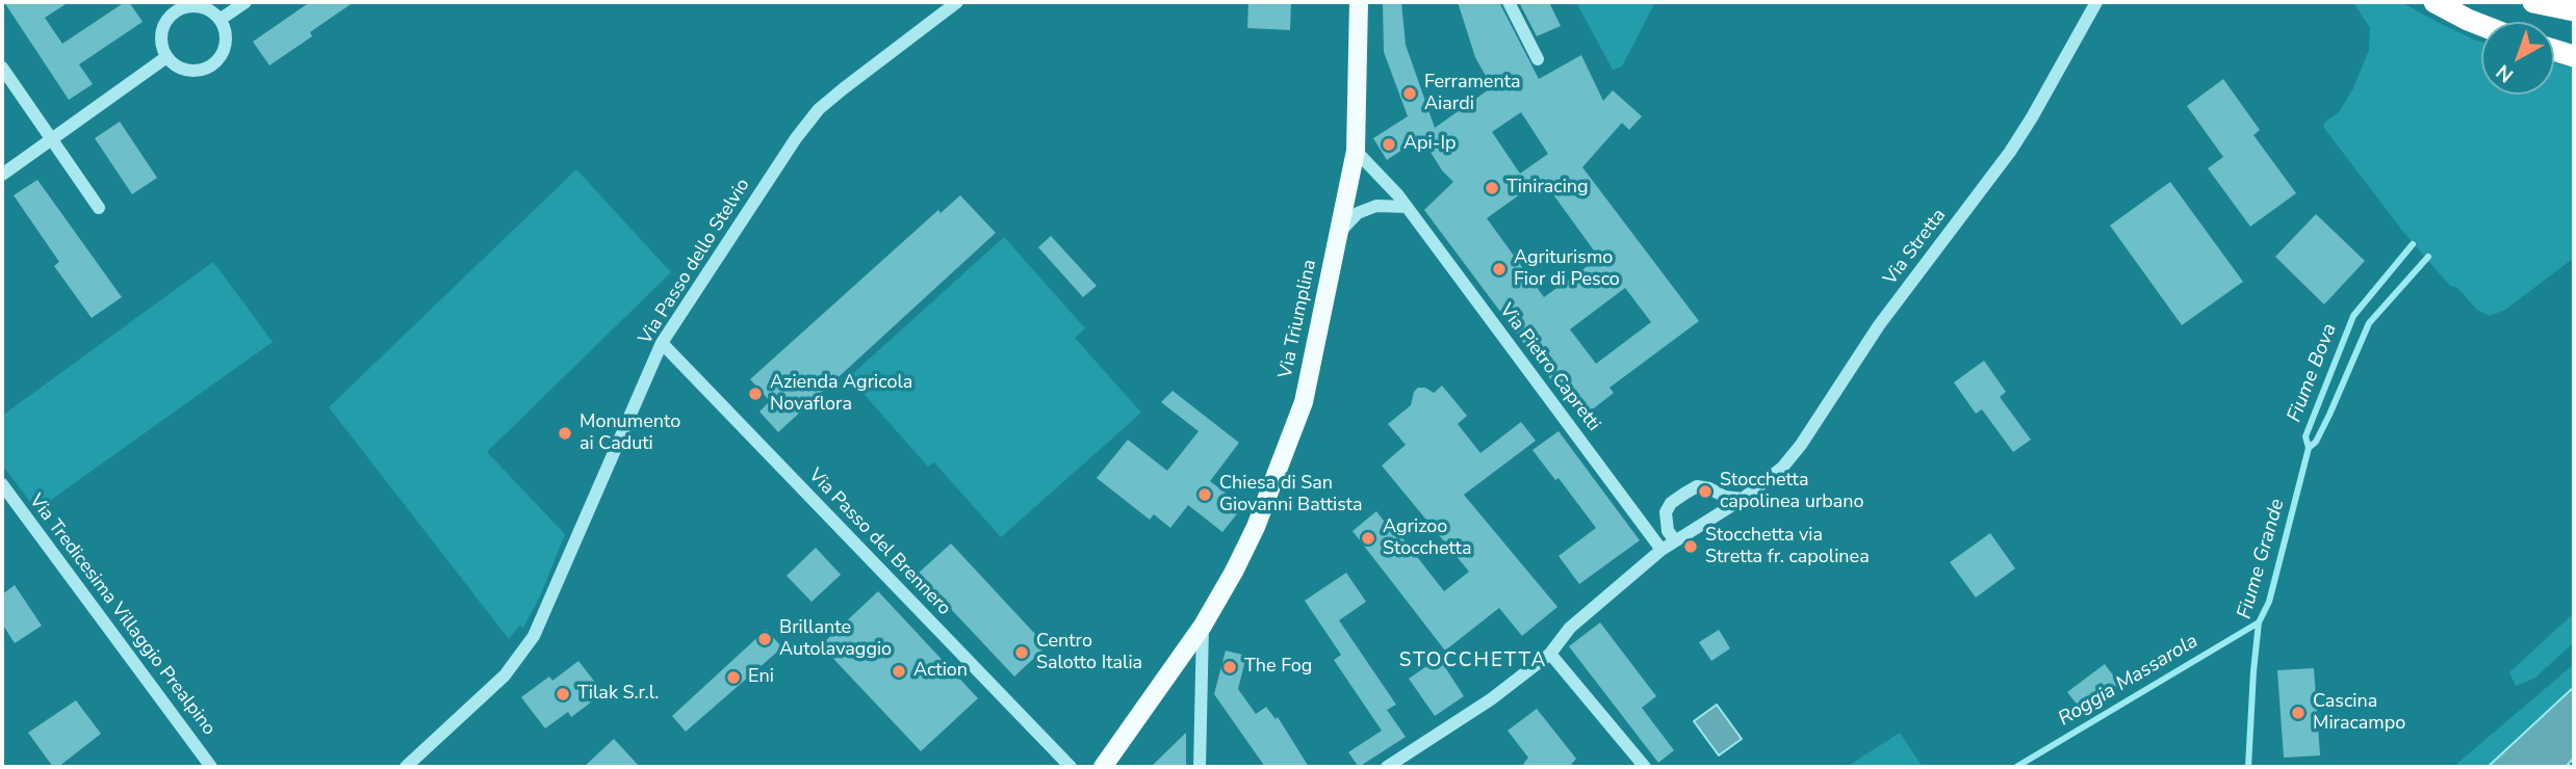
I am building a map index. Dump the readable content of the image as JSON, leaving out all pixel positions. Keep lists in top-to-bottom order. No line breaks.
{"streets":{"main road":["Via Triumplina"],"street":["Via Stretta","Via Passo dello Stelvio","Via Pietro Capretti","Via Passo del Brennero","Via Tredicesima Villaggio Prealpino"]},"crossings":[["Via Stretta","Via Pietro Capretti"],["Via Passo dello Stelvio","Via Passo del Brennero"],["Via Triumplina","Via Pietro Capretti"]],"districts":["STOCCHETTA"],"water":["Fiume Bova","Fiume Grande","Roggia Massarola"],"places":["Ferramenta Aiardi","Api-Ip","Tiniracing","Agriturismo Fior di Pesco","Azienda Agricola Novaflora","Monumento ai Caduti","Stocchetta capolinea urbano","Chiesa di San Giovanni Battista","Agrizoo Stocchetta","Stocchetta via Stretta fr. capolinea","Brillante Autolavaggio","Centro Salotto Italia","The Fog","Action","Eni","Tilak S.r.l.","Cascina Miracampo"],"north":"bottom left"}
